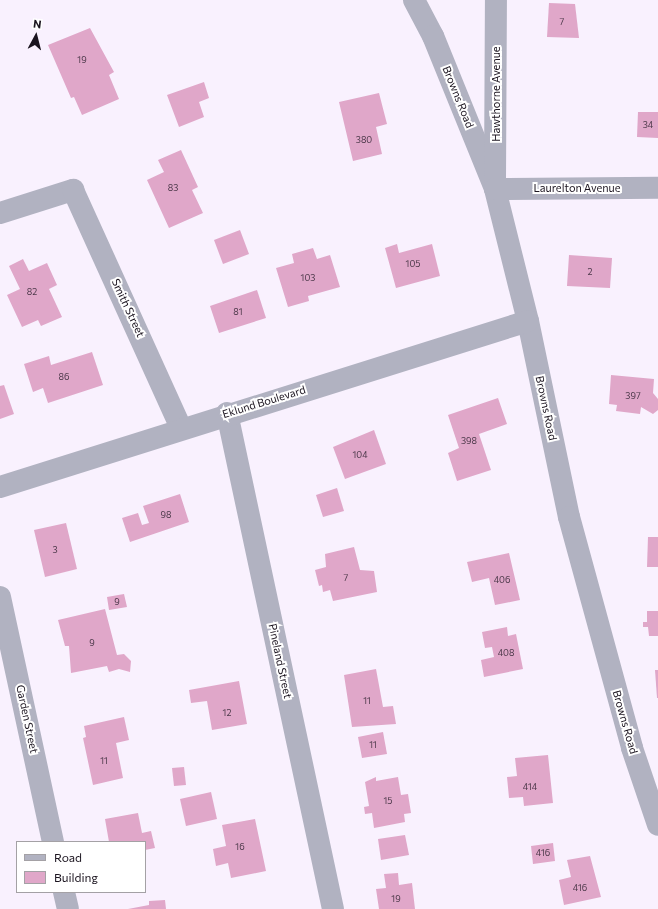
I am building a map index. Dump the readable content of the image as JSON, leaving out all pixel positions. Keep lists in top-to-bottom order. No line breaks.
{"streets":{"street":["Hawthorne Avenue","Browns Road","Laurelton Avenue","Smith Street","Eklund Boulevard","Pineland Street","Garden Street"]},"crossings":[["Hawthorne Avenue","Browns Road"],["Hawthorne Avenue","Laurelton Avenue"],["Browns Road","Laurelton Avenue"],["Browns Road","Eklund Boulevard"],["Smith Street","Eklund Boulevard"],["Eklund Boulevard","Pineland Street"]],"house_numbers":["7","19","34","380","83","105","2","103","82","81","86","397","398","104","98","3","7","406","9","9","408","11","12","11","11","414","15","16","416","416","19"],"legend":["Road","Building"],"north":"top"}
